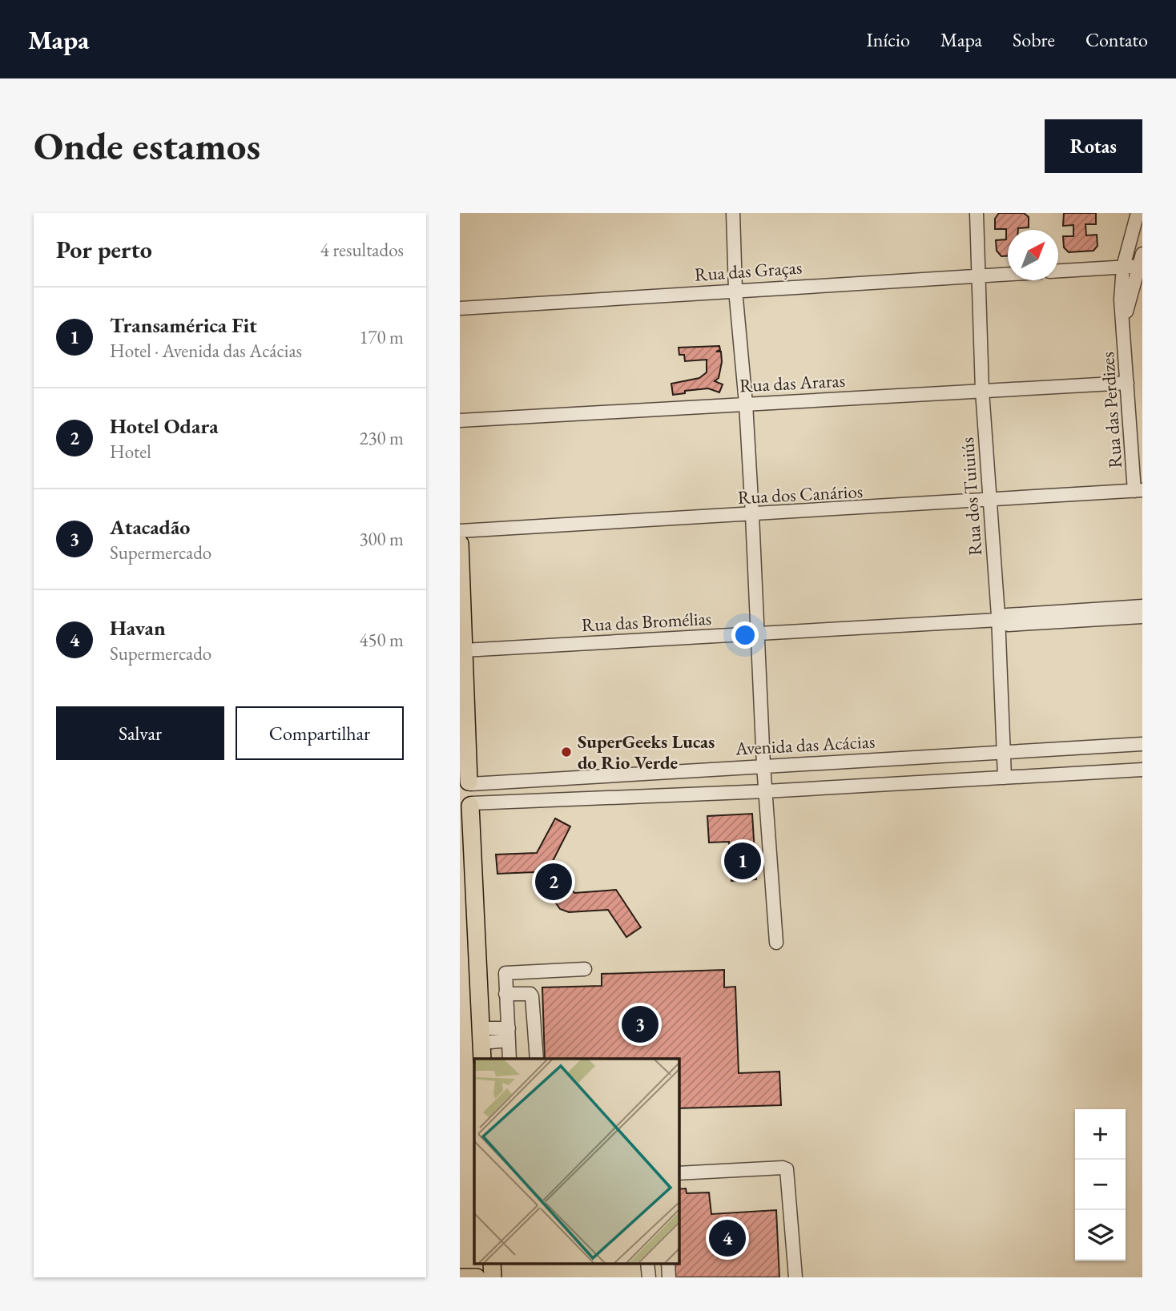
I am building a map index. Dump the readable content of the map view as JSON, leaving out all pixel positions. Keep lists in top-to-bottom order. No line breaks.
{"streets":{"street":["Rua das Graças","Rua das Araras","Rua das Perdizes","Rua dos Canários","Rua dos Tuiuiús","Rua das Bromélias","Avenida das Acácias"]},"crossings":[["Rua das Graças","Rua dos Tuiuiús"],["Rua das Araras","Rua das Perdizes"],["Rua das Araras","Rua dos Tuiuiús"],["Rua das Perdizes","Rua dos Canários"],["Rua dos Canários","Rua dos Tuiuiús"],["Rua dos Tuiuiús","Rua das Bromélias"],["Rua dos Tuiuiús","Avenida das Acácias"]],"places":["SuperGeeks Lucas do Rio Verde"],"north":"top right","page":{"header":"Mapa","nav":["Início","Mapa","Sobre","Contato"],"buttons":["Rotas",["Salvar","Compartilhar"]],"title":"Onde estamos","heading":["Por perto","4 resultados"],"list":[{"mark":"1","name":"Transamérica Fit","note":"Hotel · Avenida das Acácias","value":"170 m"},{"mark":"2","name":"Hotel Odara","note":"Hotel","value":"230 m"},{"mark":"3","name":"Atacadão","note":"Supermercado","value":"300 m"},{"mark":"4","name":"Havan","note":"Supermercado","value":"450 m"}],"pins":["1","2","3","4"],"map_buttons":["+","−"]}}
